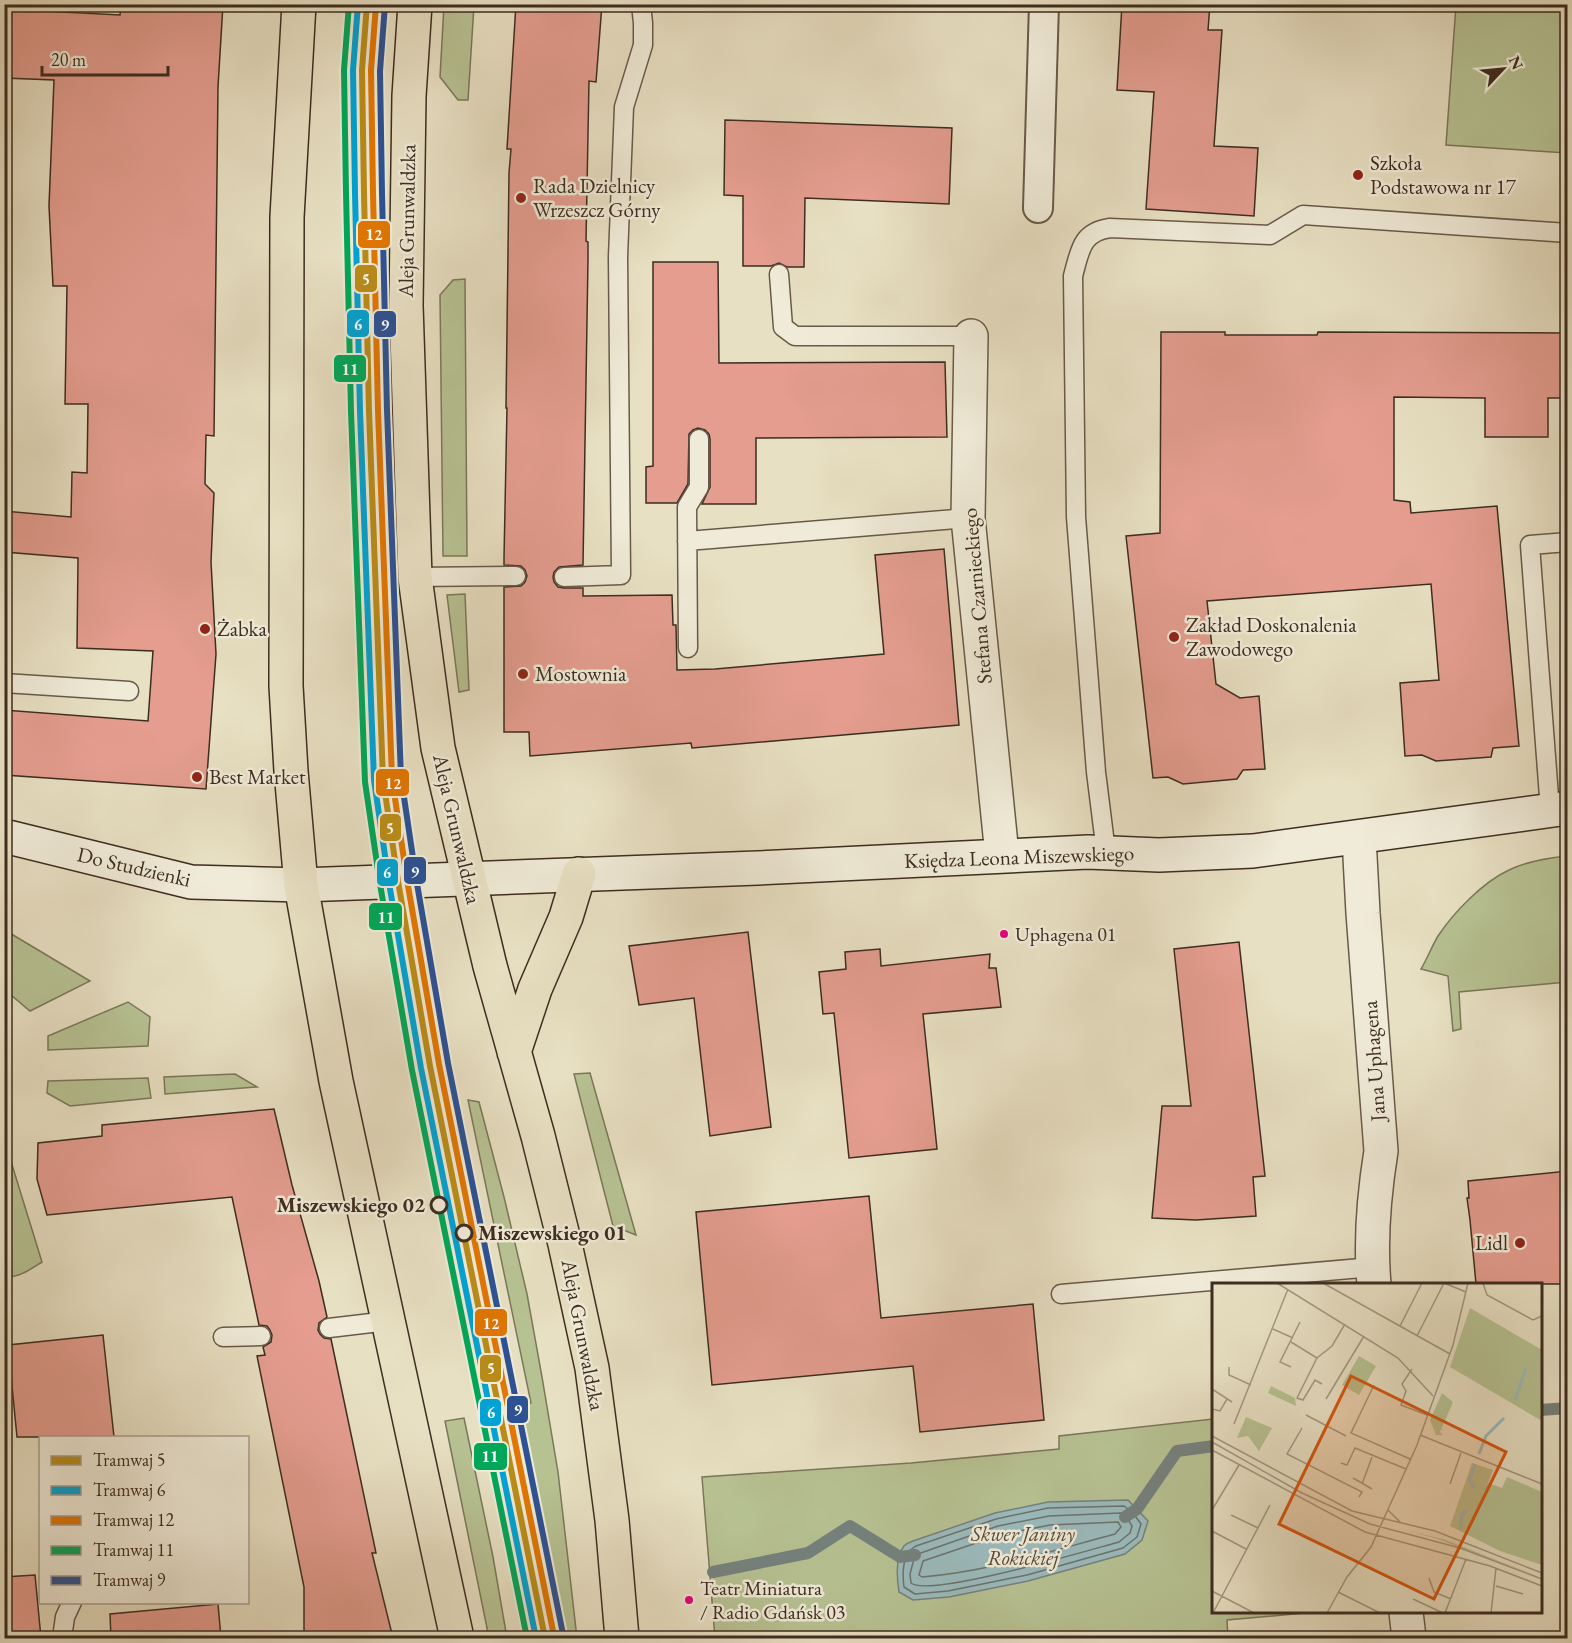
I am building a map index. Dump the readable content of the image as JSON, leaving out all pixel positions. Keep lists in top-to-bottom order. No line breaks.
{"streets":{"main road":["Aleja Grunwaldzka","Stefana Czarnieckiego","Księdza Leona Miszewskiego","Do Studzienki","Jana Uphagena"]},"crossings":[["Aleja Grunwaldzka","Księdza Leona Miszewskiego"],["Aleja Grunwaldzka","Do Studzienki"],["Stefana Czarnieckiego","Księdza Leona Miszewskiego"],["Księdza Leona Miszewskiego","Do Studzienki"],["Księdza Leona Miszewskiego","Jana Uphagena"]],"parks":["Skwer Janiny Rokickiej"],"places":["Szkoła Podstawowa nr 17","Rada Dzielnicy Wrzeszcz Górny","Żabka","Zakład Doskonalenia Zawodowego","Mostownia","Best Market","Uphagena 01","Miszewskiego 02","Miszewskiego 01","Lidl","Teatr Miniatura / Radio Gdańsk 03"],"lines":["tram line 5","tram line 6","tram line 11","tram line 12","tram line 9"],"legend":["Tramwaj 5","Tramwaj 6","Tramwaj 12","Tramwaj 11","Tramwaj 9"],"scale_bar":"20 m","north":"top right"}
